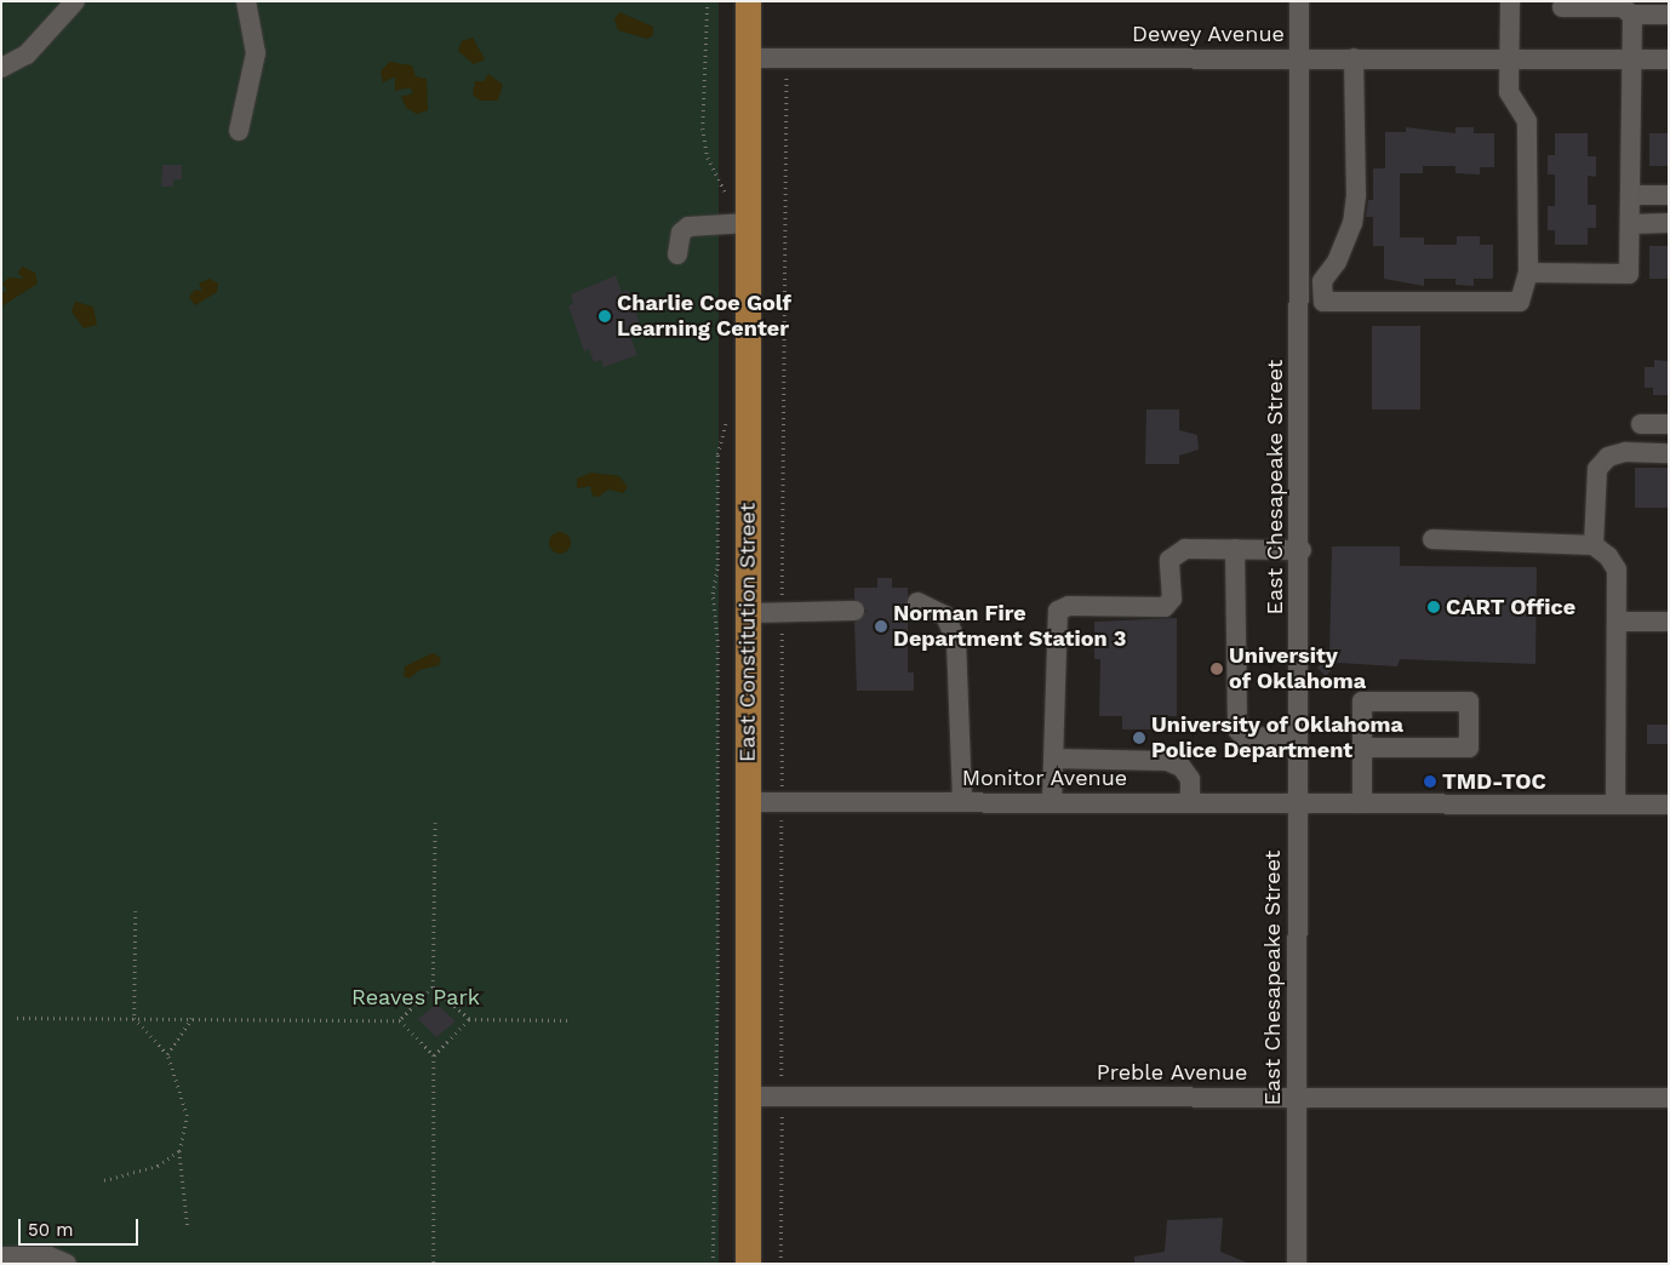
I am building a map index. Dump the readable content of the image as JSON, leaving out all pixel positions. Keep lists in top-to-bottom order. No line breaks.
{"streets":{"main road":["East Constitution Street"],"street":["Dewey Avenue","East Chesapeake Street","Monitor Avenue","Preble Avenue"]},"crossings":[["Dewey Avenue","East Chesapeake Street"],["Dewey Avenue","East Constitution Street"],["East Chesapeake Street","Monitor Avenue"],["East Chesapeake Street","Preble Avenue"],["East Constitution Street","Monitor Avenue"],["East Constitution Street","Preble Avenue"]],"parks":["Reaves Park"],"places":["Charlie Coe Golf Learning Center","CART Office","Norman Fire Department Station 3","University of Oklahoma","University of Oklahoma Police Department","TMD-TOC"],"scale_bar":"50 m"}
